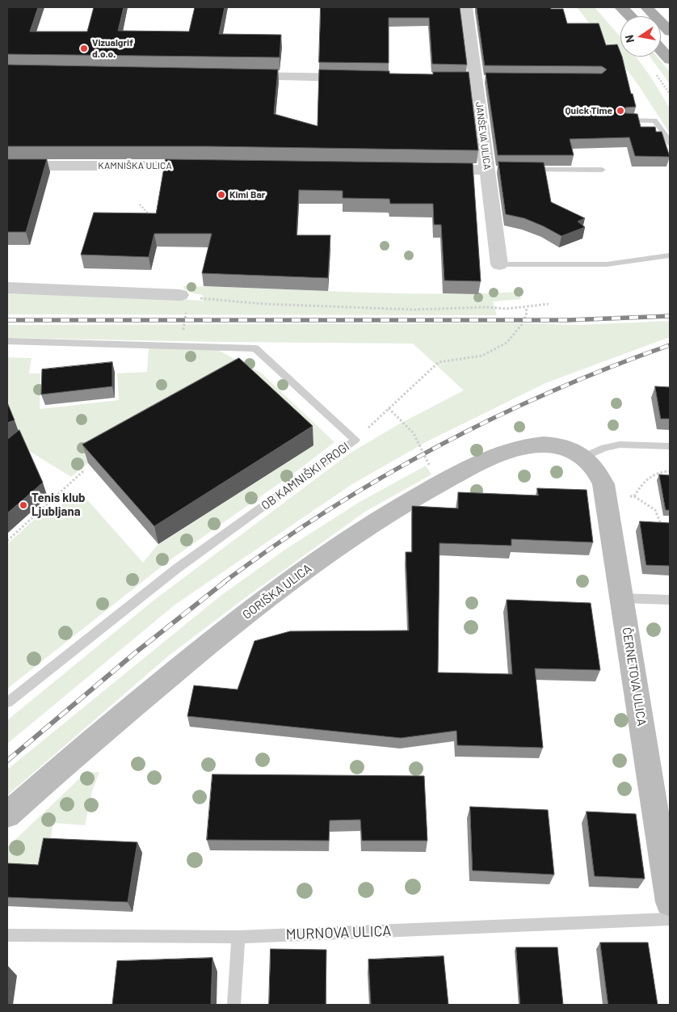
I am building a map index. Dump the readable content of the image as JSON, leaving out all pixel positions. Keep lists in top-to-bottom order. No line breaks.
{"streets":{"street":["JANŠEVA ULICA","KAMNIŠKA ULICA","GORIŠKA ULICA","ČERNETOVA ULICA"],"lane":["OB KAMNIŠKI PROGI","MURNOVA ULICA"]},"crossings":[["GORIŠKA ULICA","ČERNETOVA ULICA"]],"places":["Vizualgrif d.o.o.","Quick Time","Kimi Bar","Tenis klub Ljubljana"],"north":"left"}
